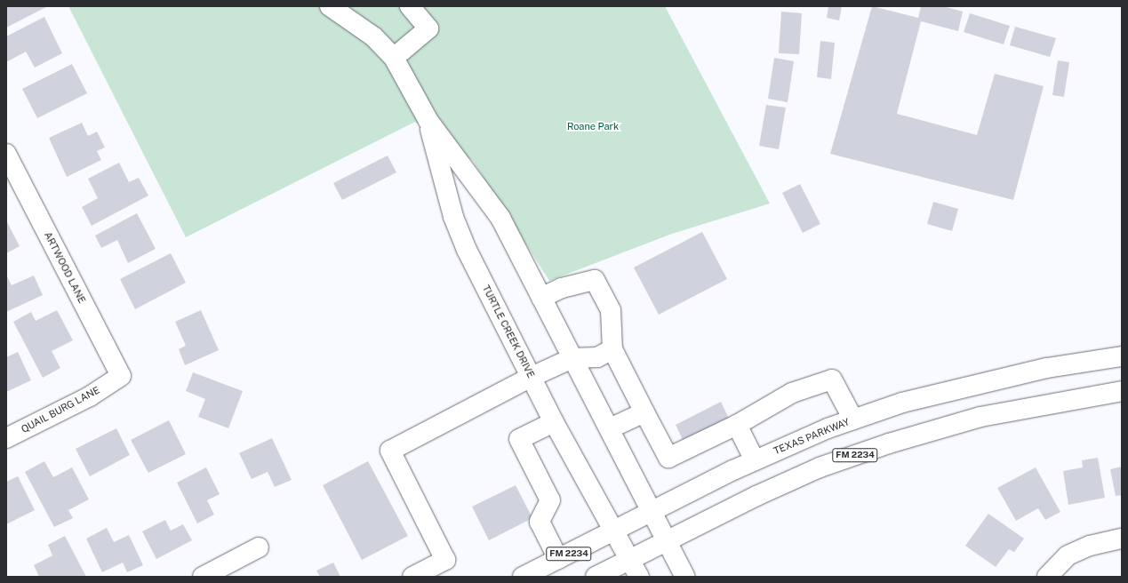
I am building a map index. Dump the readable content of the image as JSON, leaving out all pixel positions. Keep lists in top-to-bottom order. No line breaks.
{"streets":{"street":["ARTWOOD LANE","TURTLE CREEK DRIVE","QUAIL BURG LANE","TEXAS PARKWAY","FM 2234"]},"crossings":[["ARTWOOD LANE","QUAIL BURG LANE"],["TURTLE CREEK DRIVE","TEXAS PARKWAY"],["TURTLE CREEK DRIVE","FM 2234"]],"parks":["Roane Park"]}
